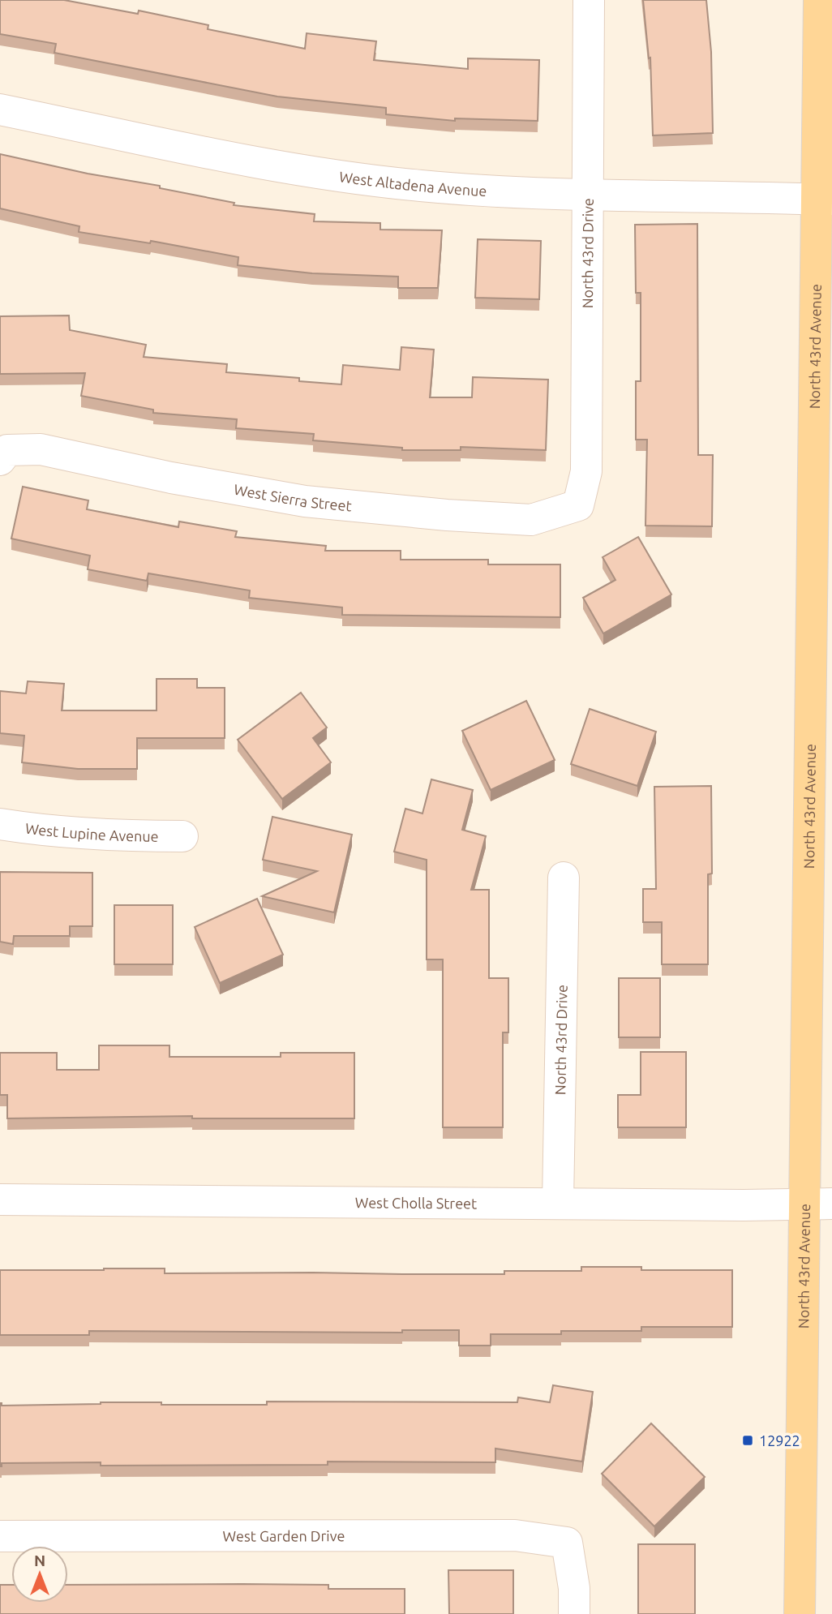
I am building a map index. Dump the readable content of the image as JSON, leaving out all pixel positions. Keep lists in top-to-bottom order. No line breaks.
{"streets":{"main road":["North 43rd Avenue"],"street":["West Altadena Avenue","North 43rd Drive","West Sierra Street","West Lupine Avenue","West Cholla Street","West Garden Drive"]},"crossings":[["West Altadena Avenue","North 43rd Drive"],["West Altadena Avenue","North 43rd Avenue"],["North 43rd Drive","West Sierra Street"],["North 43rd Drive","West Cholla Street"],["North 43rd Avenue","West Cholla Street"]],"places":{"transit":["12922"]},"north":"top"}
